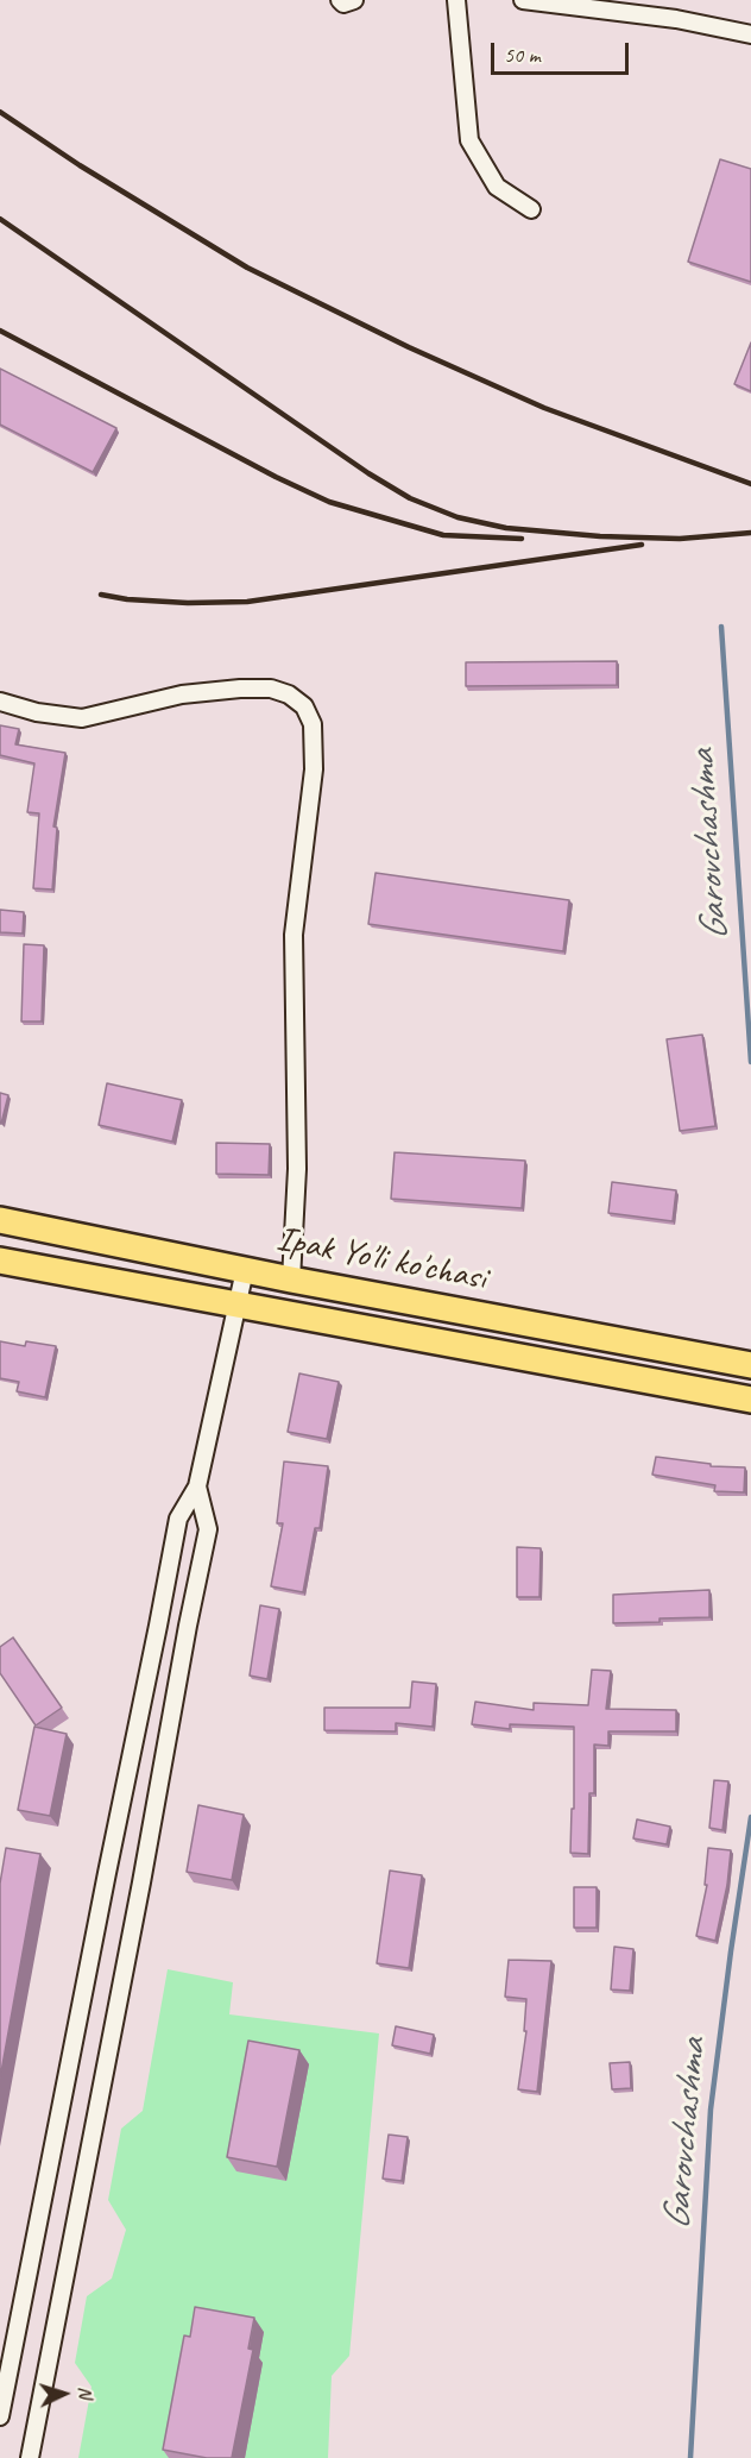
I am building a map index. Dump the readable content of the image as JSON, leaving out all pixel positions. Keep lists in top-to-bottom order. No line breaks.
{"streets":{"main road":["Ipak Yo'li ko'chasi"]},"water":["Garovchashma"],"scale_bar":"50 m","north":"right"}
